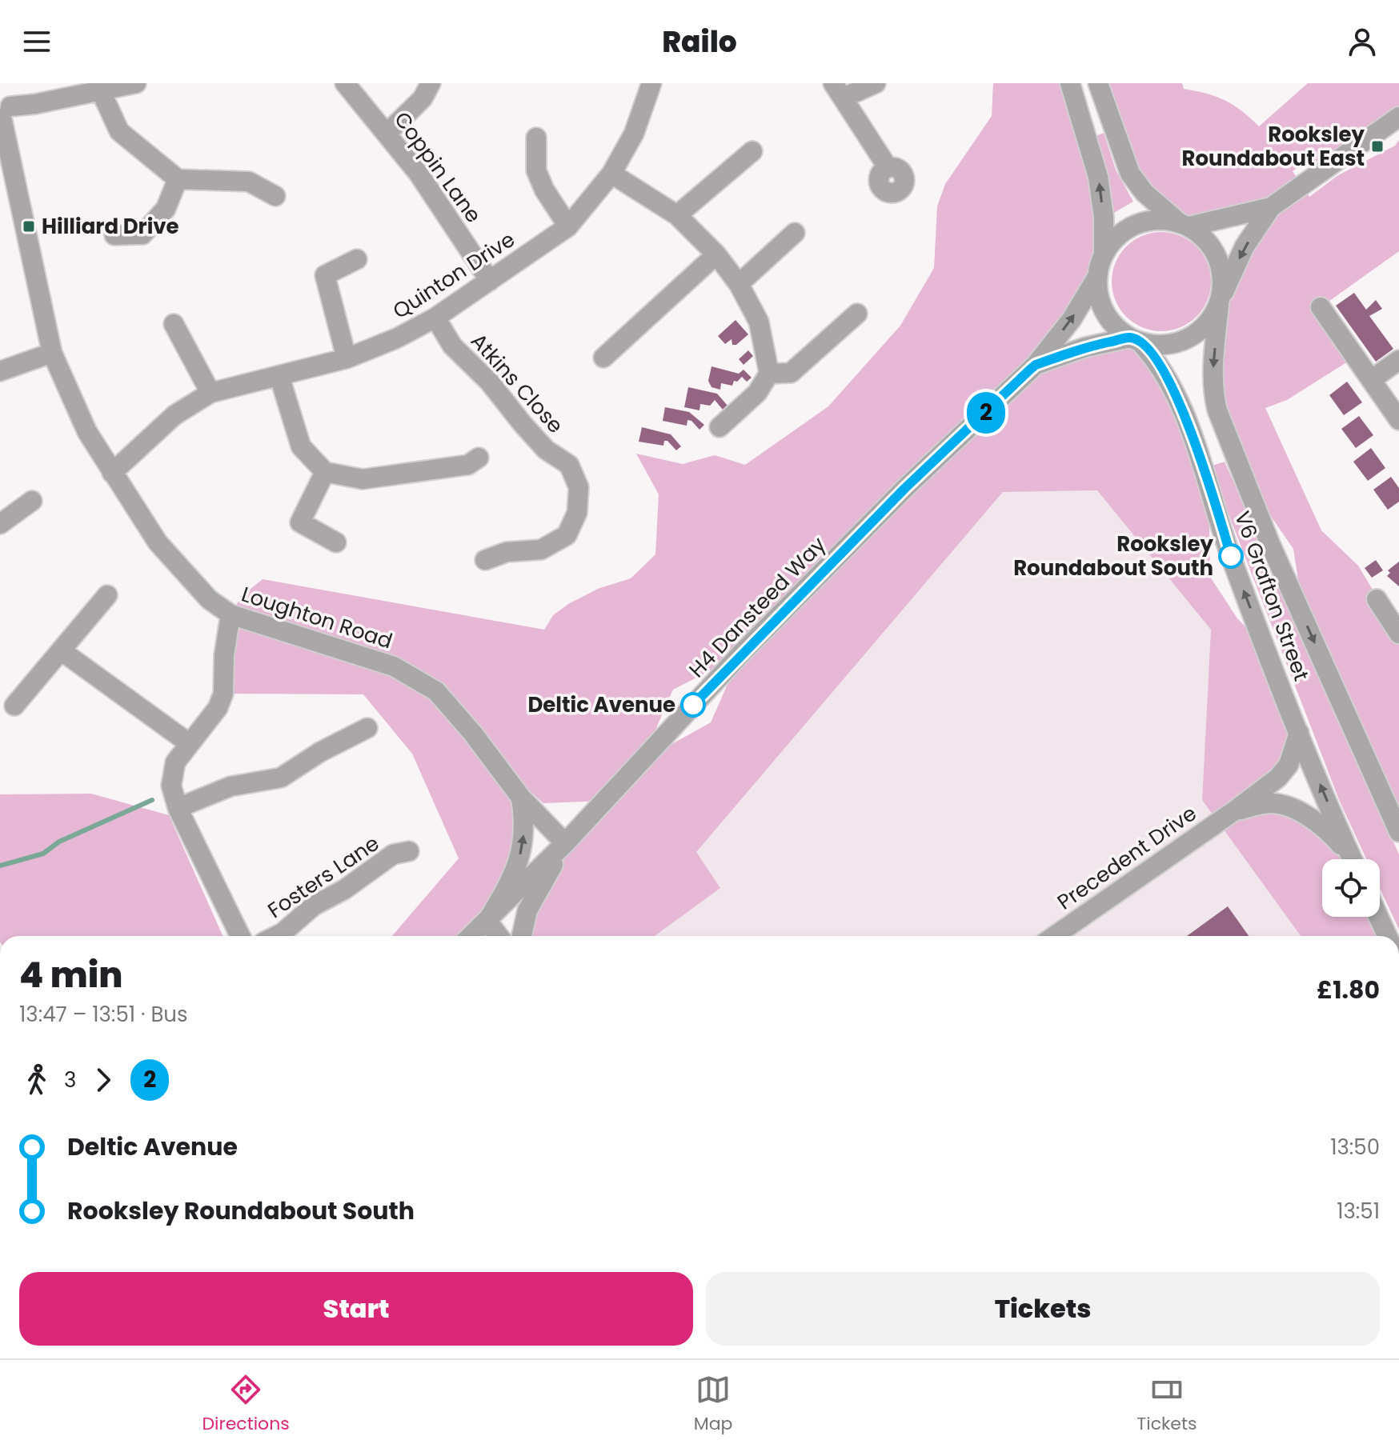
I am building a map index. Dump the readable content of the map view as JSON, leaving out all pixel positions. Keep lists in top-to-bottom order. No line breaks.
{"streets":{"street":["Coppin Lane","Quinton Drive","Atkins Close","V6 Grafton Street","H4 Dansteed Way","Loughton Road","Precedent Drive","Fosters Lane"]},"crossings":[["Coppin Lane","Quinton Drive"],["Quinton Drive","Atkins Close"],["Quinton Drive","Loughton Road"],["V6 Grafton Street","H4 Dansteed Way"],["V6 Grafton Street","Precedent Drive"],["H4 Dansteed Way","Loughton Road"]],"places":{"transit":["Rooksley Roundabout East","Hilliard Drive"],"other":["Rooksley Roundabout South","Deltic Avenue"]},"lines":["bus line 2"],"page":{"header":"Railo","on_map":"2","heading":["4 min","13:47 – 13:51 · Bus","£1.80"],"legs":["3","2"],"list":[{"name":"Deltic Avenue","value":"13:50"},{"name":"Rooksley Roundabout South","value":"13:51"}],"buttons":["Start","Tickets"],"tabs":["Directions","Map","Tickets"]}}
